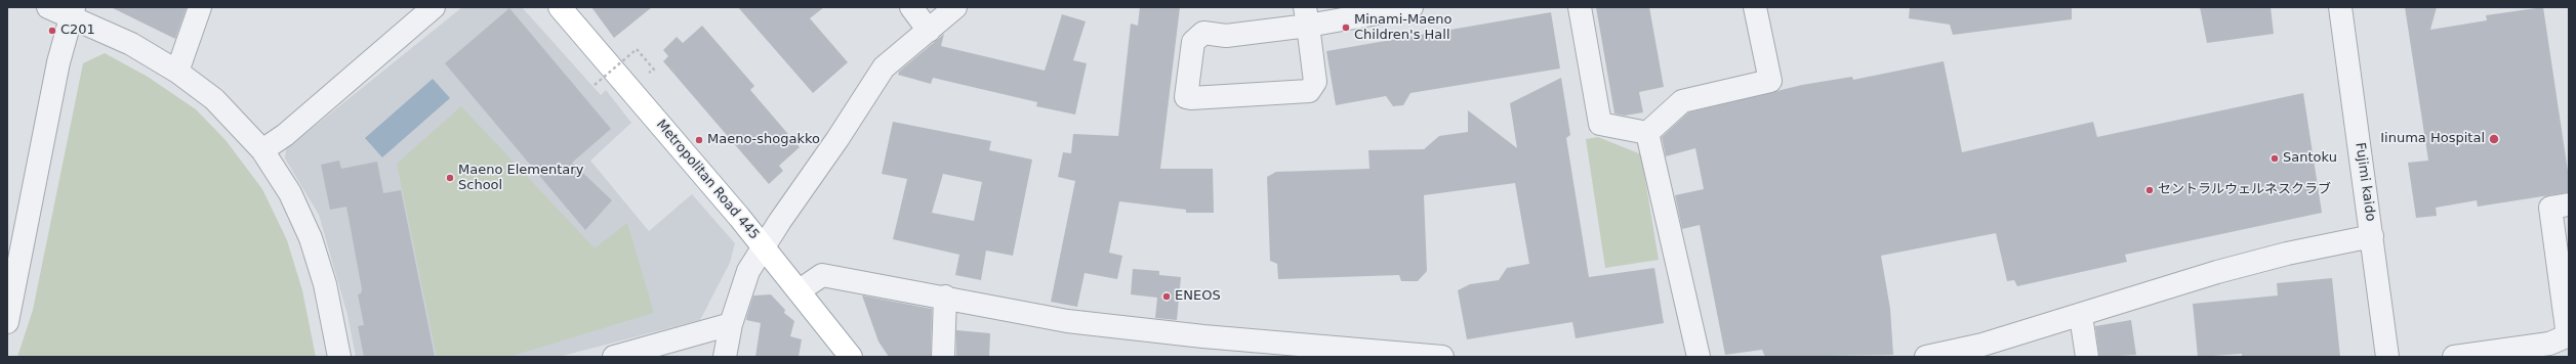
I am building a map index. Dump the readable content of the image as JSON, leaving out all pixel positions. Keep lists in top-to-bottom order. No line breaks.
{"streets":{"main road":["Metropolitan Road 445"],"street":["Fujimi kaido"]},"places":["Minami-Maeno Children's Hall","C201","Iinuma Hospital","Maeno-shogakko","Santoku","Maeno Elementary School","セントラルウェルネスクラブ","ENEOS"]}
